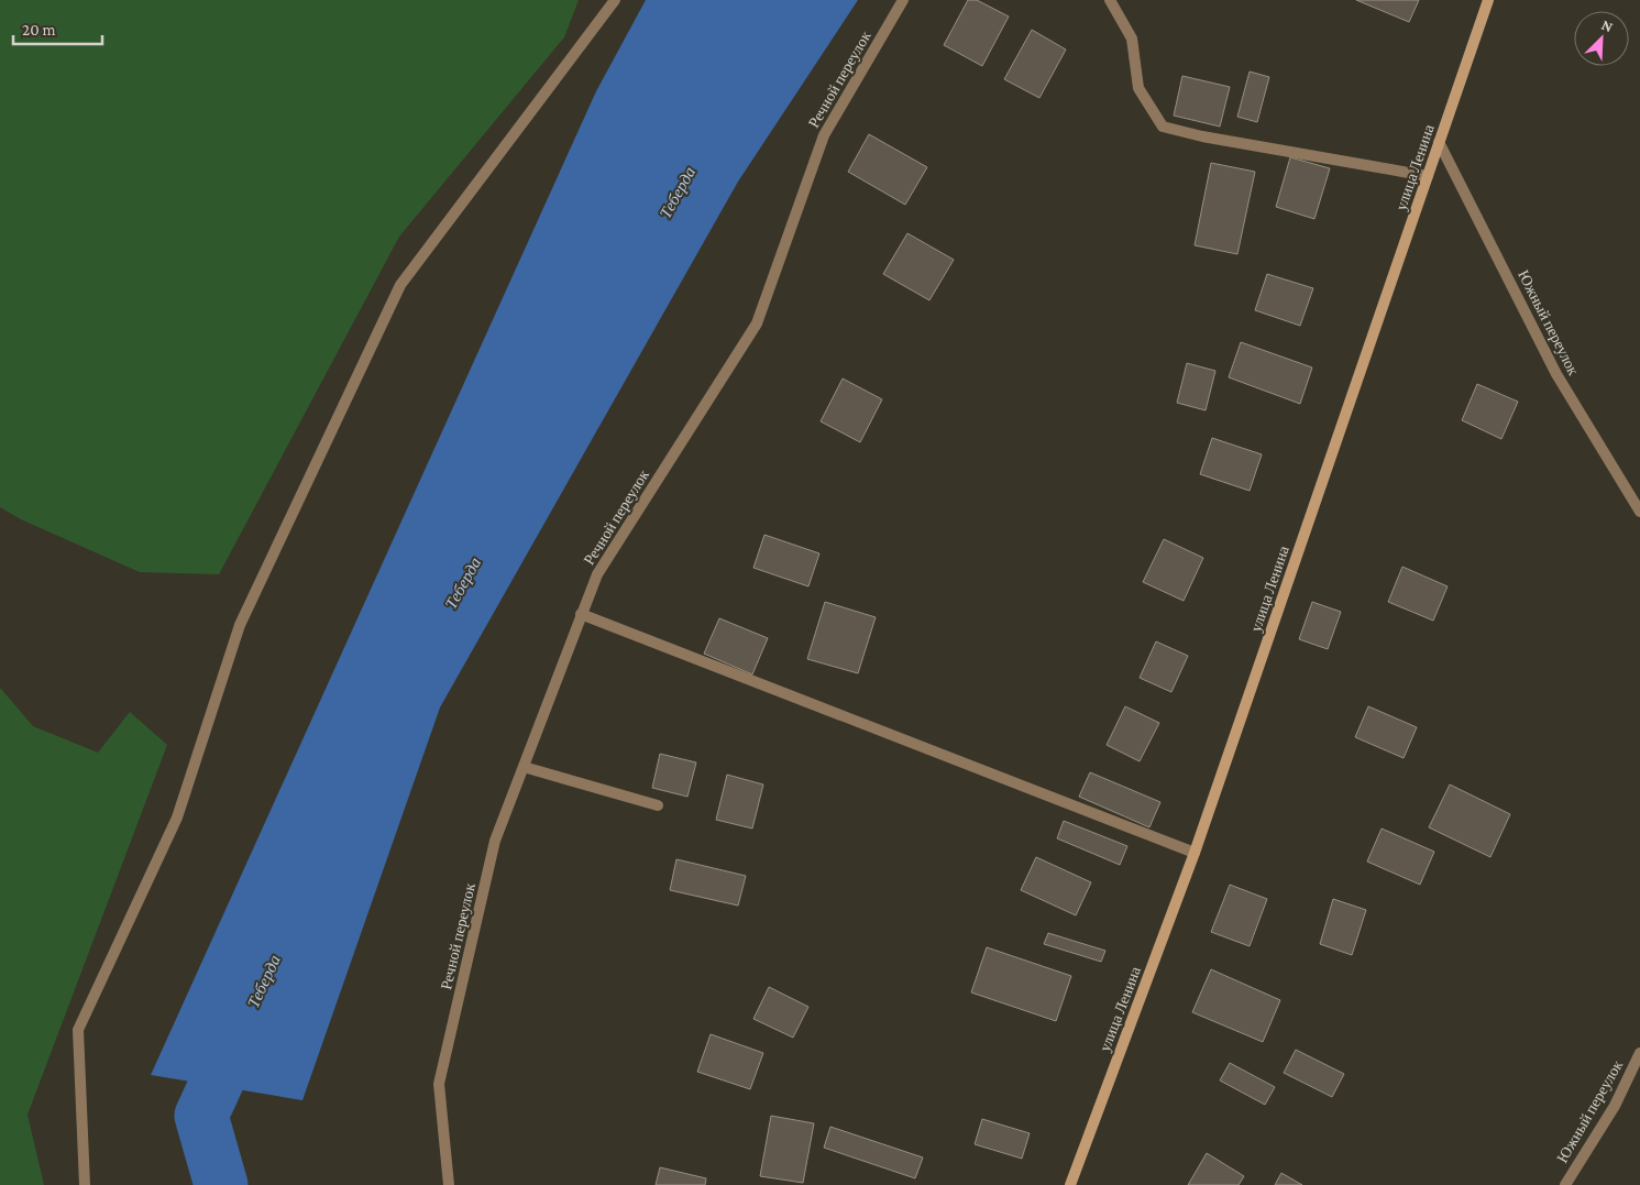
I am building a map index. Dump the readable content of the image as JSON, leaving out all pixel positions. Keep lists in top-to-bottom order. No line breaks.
{"streets":{"main road":["улица Ленина"],"street":["Речной переулок","Южный переулок"]},"crossings":[["улица Ленина","Южный переулок"]],"water":["Теберда"],"scale_bar":"20 m","north":"top right"}
